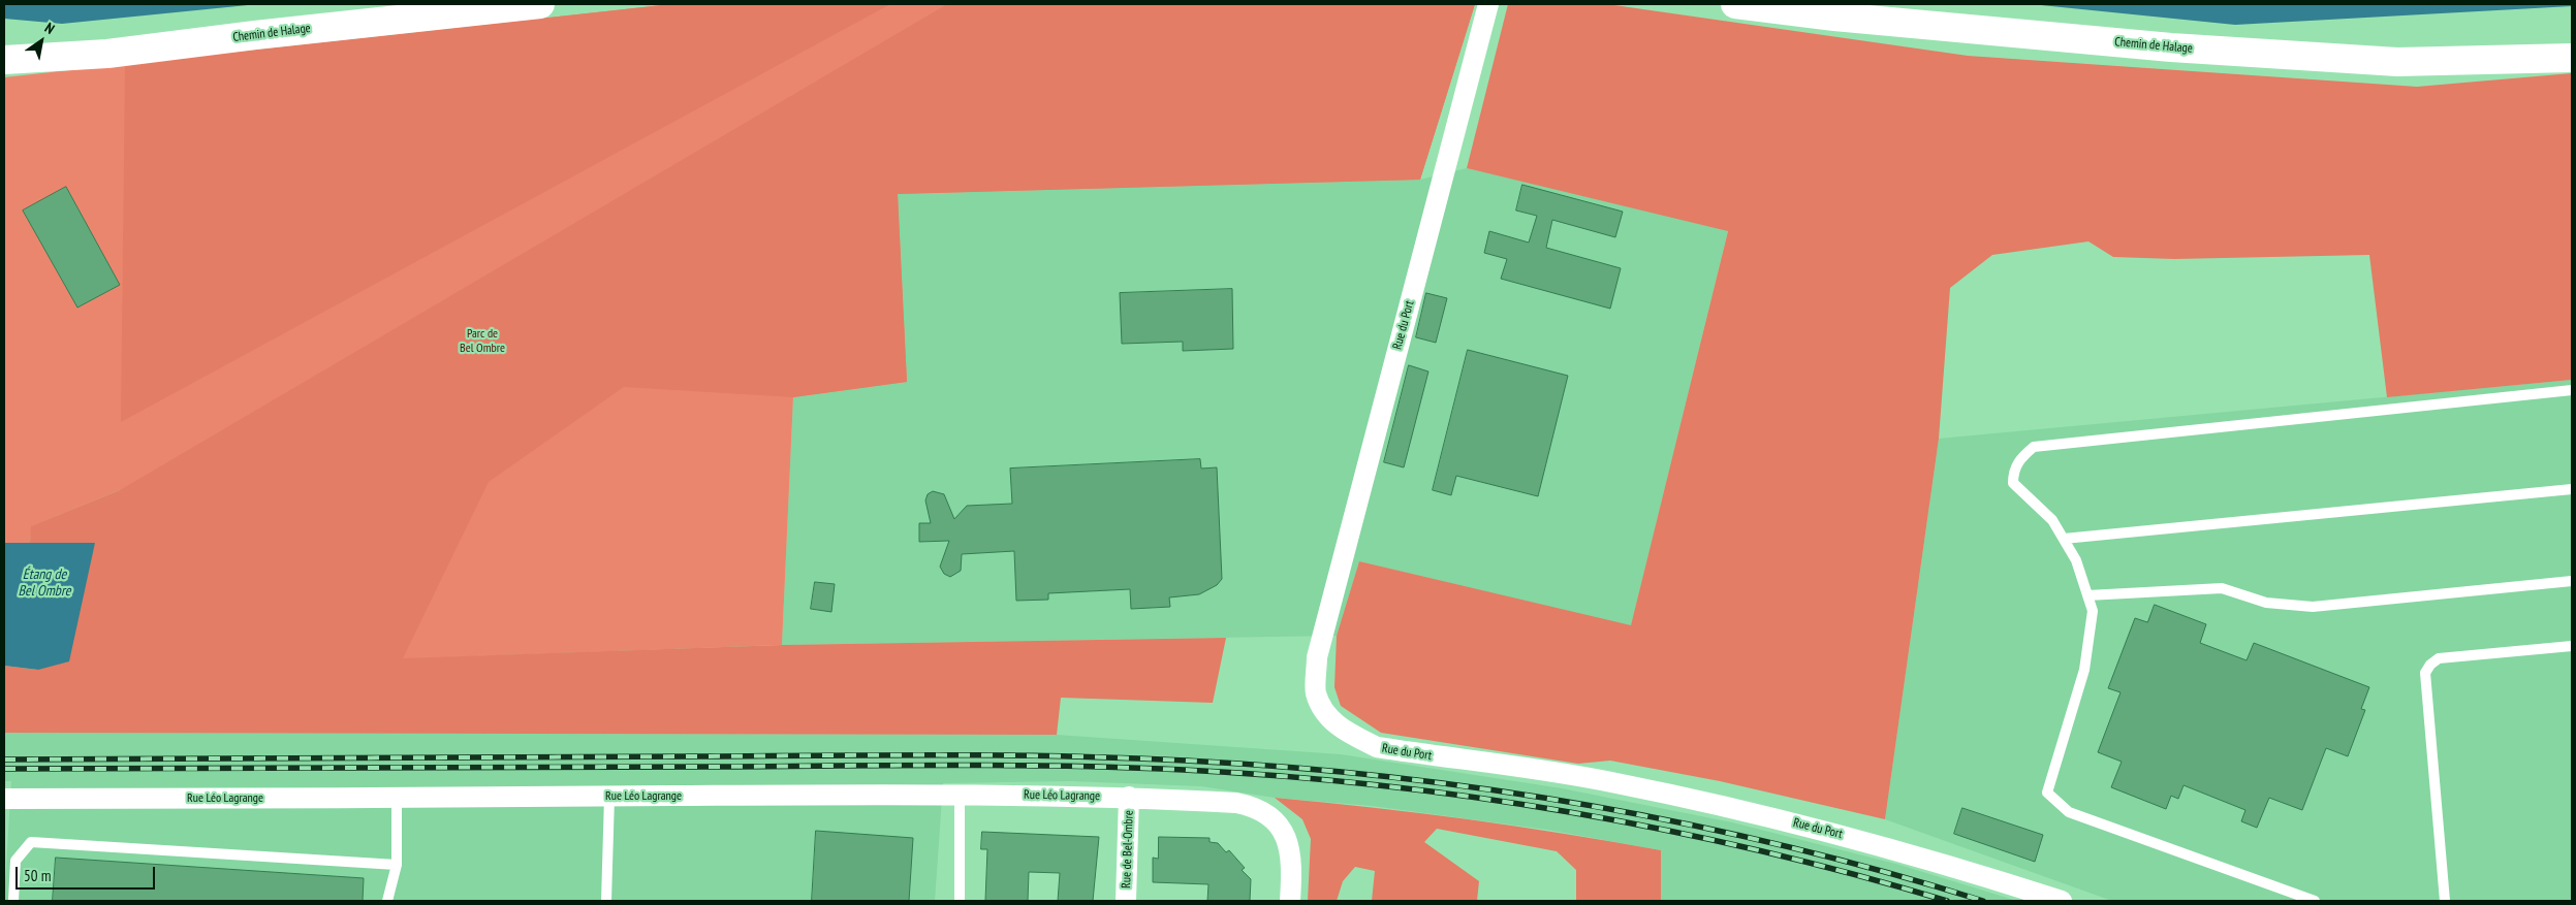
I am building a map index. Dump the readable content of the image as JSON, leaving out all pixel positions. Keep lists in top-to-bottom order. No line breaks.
{"streets":{"street":["Chemin de Halage","Rue du Port","Rue Léo Lagrange","Rue de Bel-Ombre"]},"crossings":[["Rue Léo Lagrange","Rue de Bel-Ombre"]],"water":["Étang de Bel Ombre"],"parks":["Parc de Bel Ombre"],"scale_bar":"50 m","north":"top right"}
